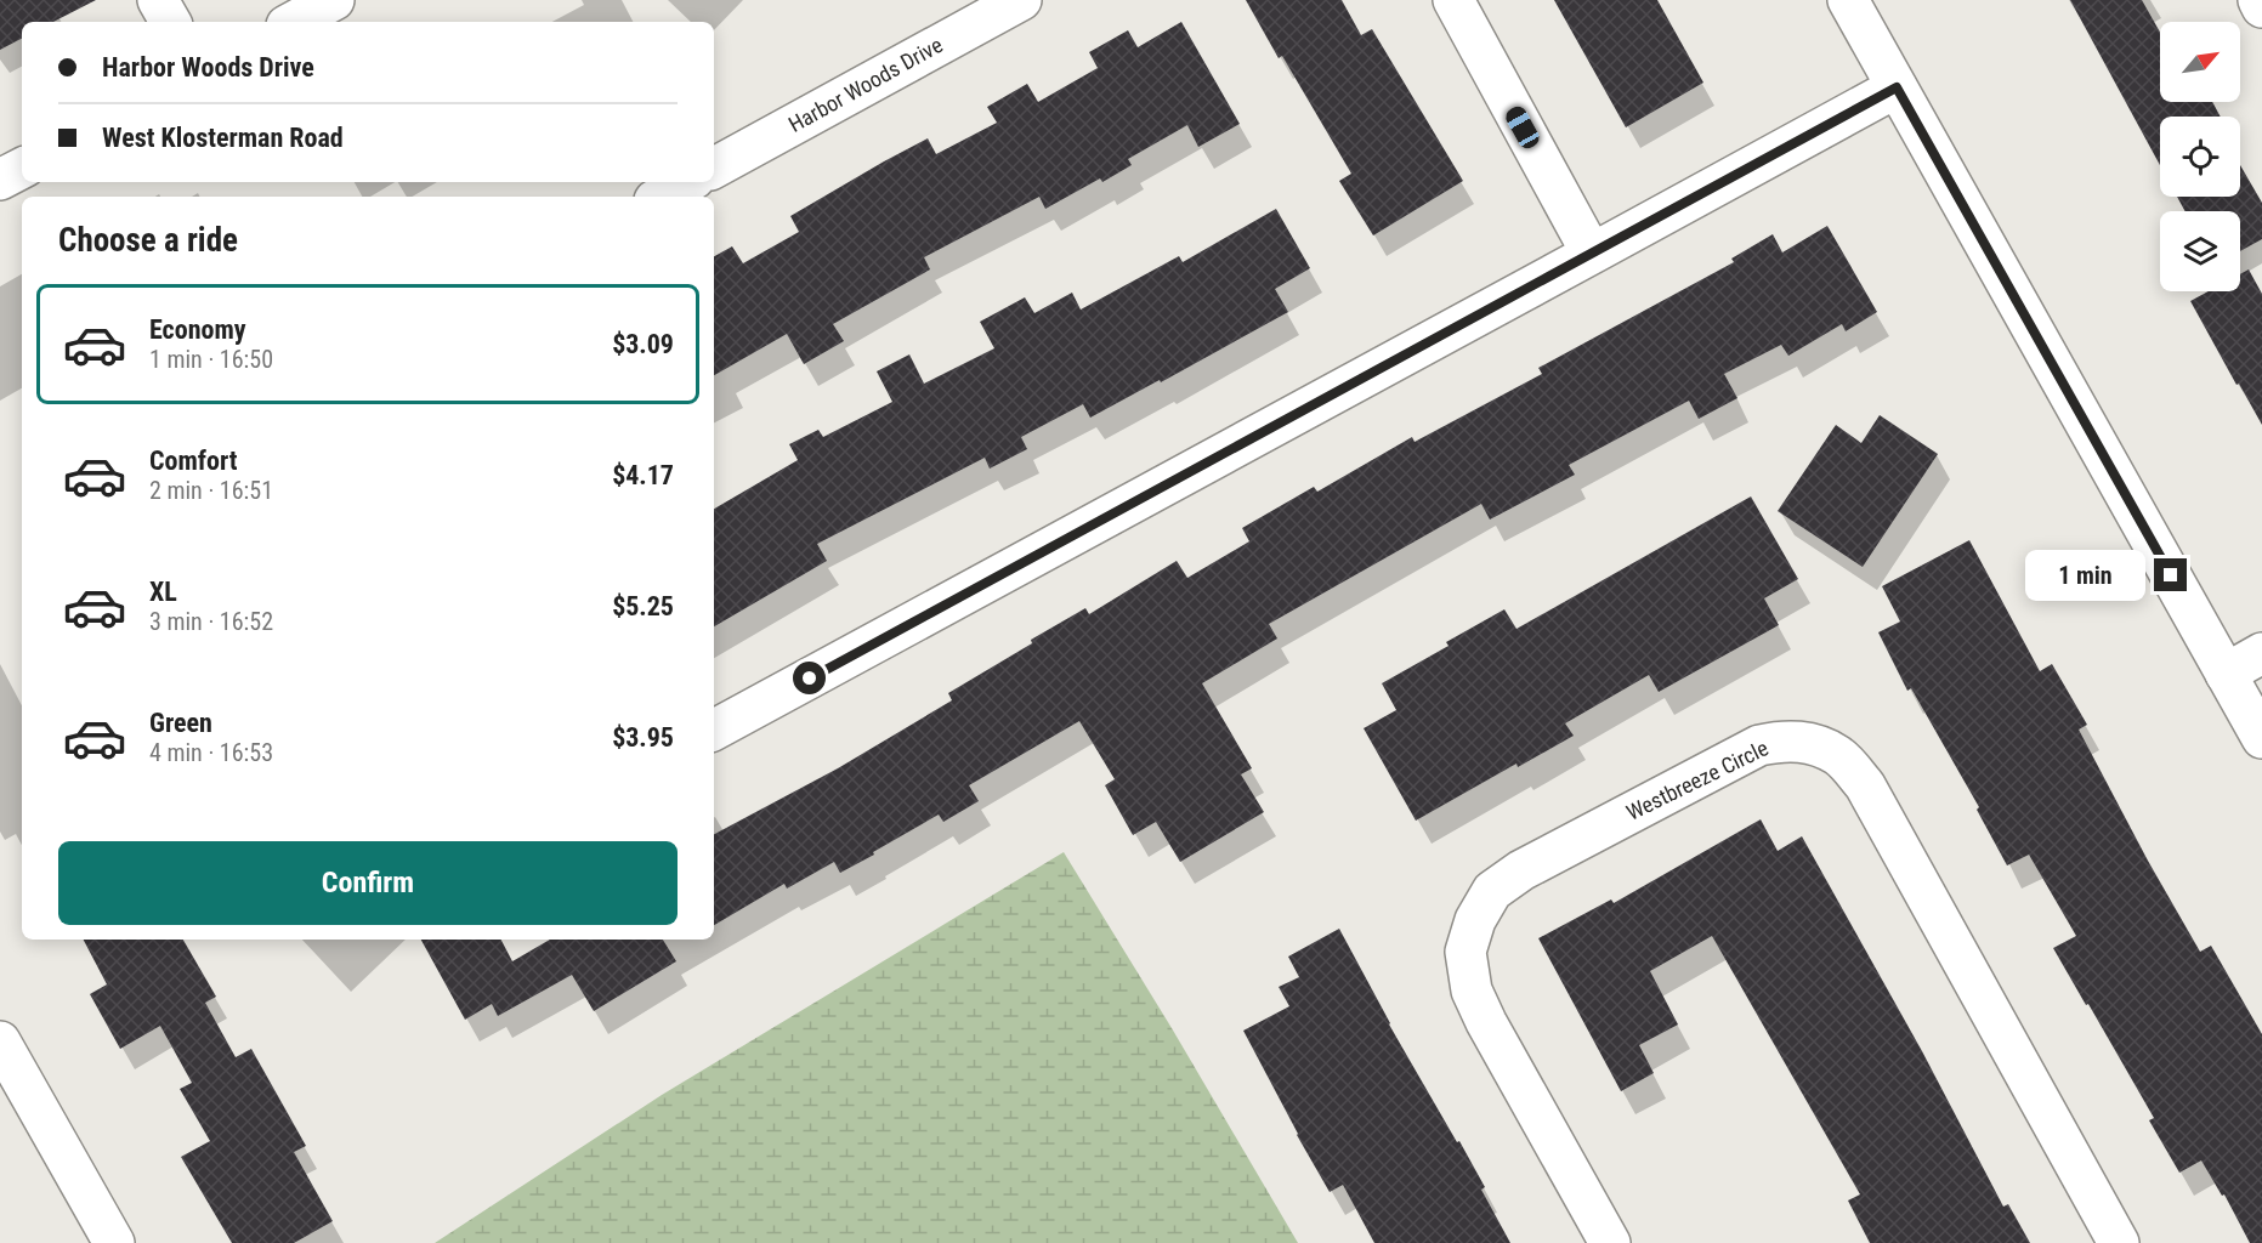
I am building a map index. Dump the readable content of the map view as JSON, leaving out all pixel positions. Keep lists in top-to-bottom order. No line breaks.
{"streets":{"street":["Harbor Woods Drive","Westbreeze Circle"]},"north":"top right","page":{"banner":["Harbor Woods Drive","West Klosterman Road"],"heading":"Choose a ride","list":[{"name":"Economy","note":"1 min · 16:50","value":"$3.09"},{"name":"Comfort","note":"2 min · 16:51","value":"$4.17"},{"name":"XL","note":"3 min · 16:52","value":"$5.25"},{"name":"Green","note":"4 min · 16:53","value":"$3.95"}],"bubble":"1 min","buttons":"Confirm"}}
